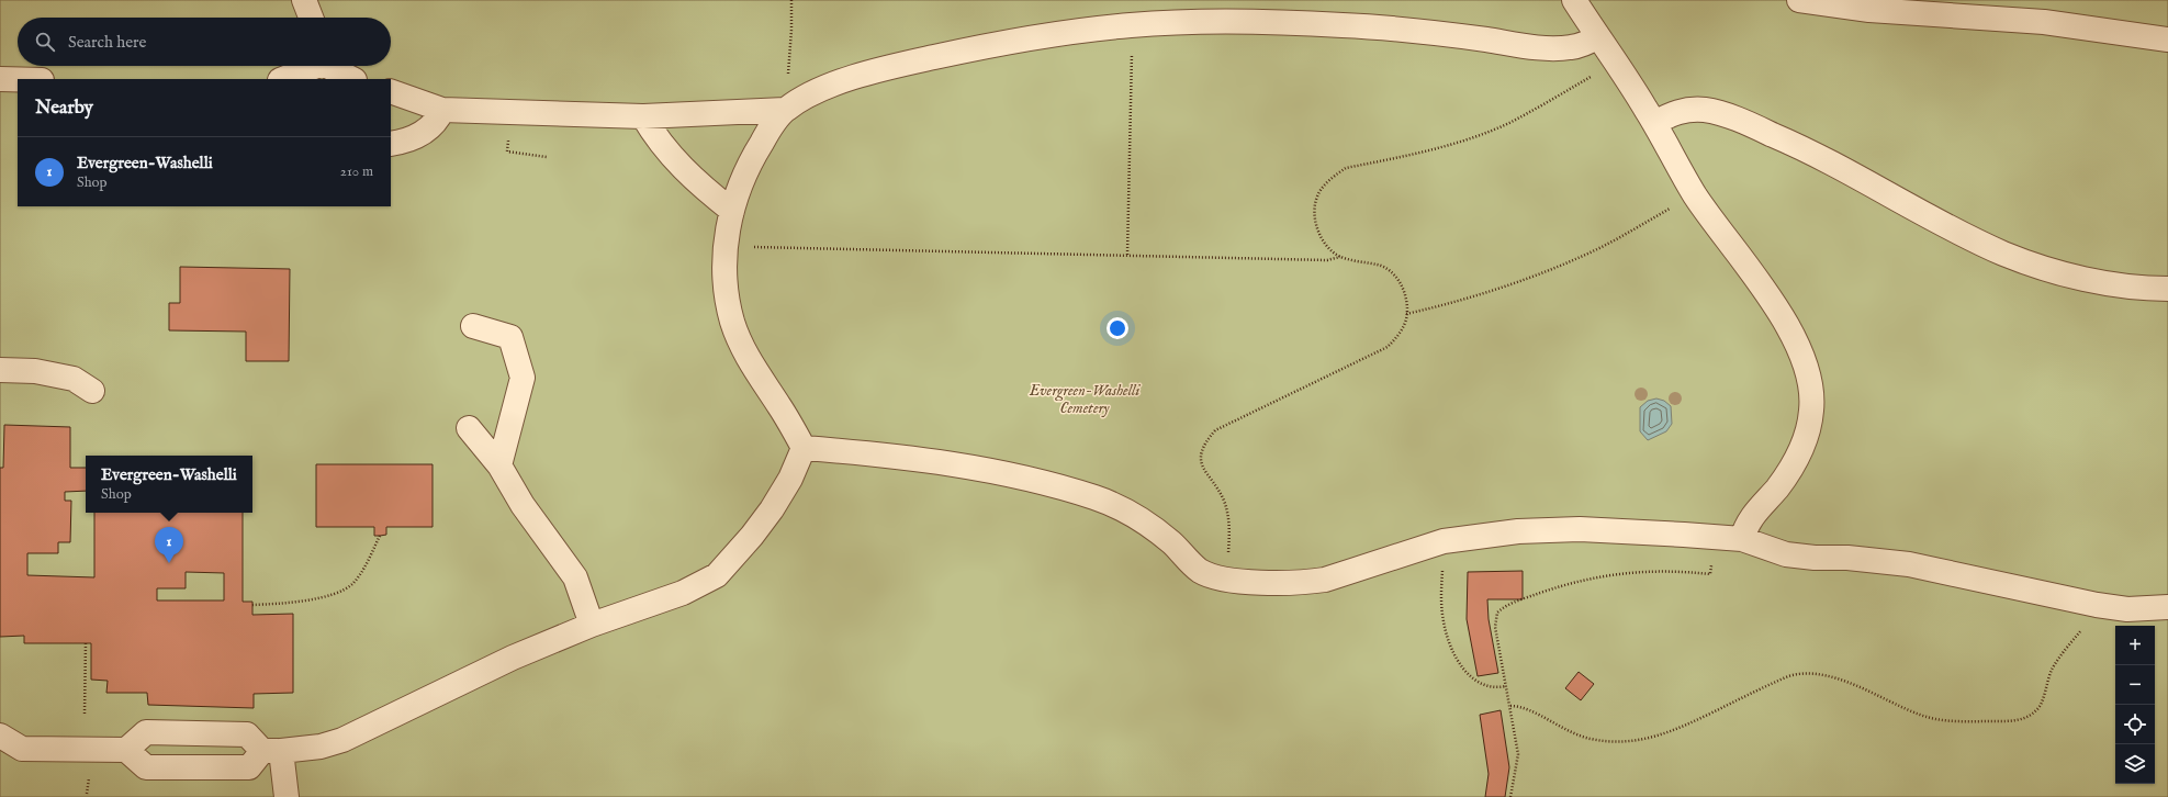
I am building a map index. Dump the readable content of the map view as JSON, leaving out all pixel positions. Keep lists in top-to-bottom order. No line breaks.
{"parks":["Evergreen-Washelli Cemetery"],"page":{"search":"Search here","heading":"Nearby","list":[{"mark":"1","name":"Evergreen-Washelli","note":"Shop","value":"210 m"}],"popup":["Evergreen-Washelli","Shop"],"pins":"1","map_buttons":["+","−"]}}
